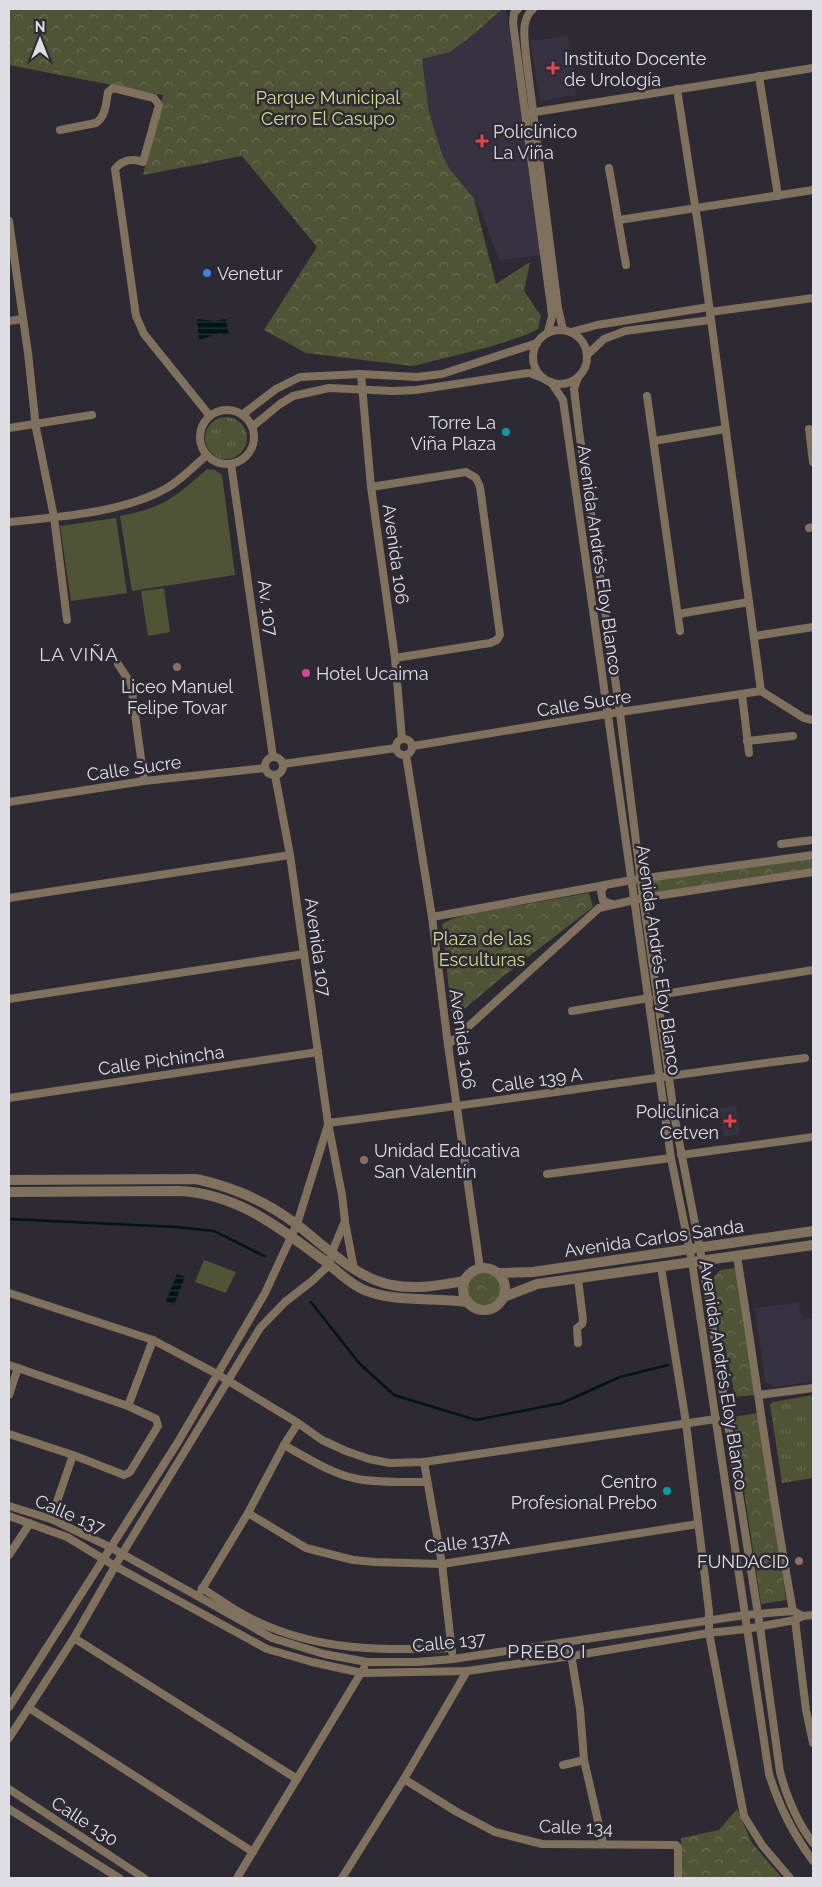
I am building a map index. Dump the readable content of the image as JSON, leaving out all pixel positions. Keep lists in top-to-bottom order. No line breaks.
{"streets":{"street":["Avenida 106","Avenida Andrés Eloy Blanco","Av. 107","Calle Sucre","Avenida 107","Calle Pichincha","Calle 139 A","Avenida Carlos Sanda","Calle 137","Calle 137A","Calle 130","Calle 134"]},"crossings":[["Avenida 106","Calle Sucre"],["Avenida 106","Calle 139 A"],["Avenida 106","Avenida Carlos Sanda"],["Avenida Andrés Eloy Blanco","Calle Sucre"],["Avenida Andrés Eloy Blanco","Calle 139 A"],["Avenida Andrés Eloy Blanco","Avenida Carlos Sanda"],["Avenida Andrés Eloy Blanco","Calle 137"],["Av. 107","Calle Sucre"],["Av. 107","Avenida 107"],["Calle Sucre","Avenida 107"],["Avenida 107","Calle Pichincha"],["Avenida 107","Calle 139 A"]],"districts":["LA VIÑA","PREBO I"],"parks":["Parque Municipal Cerro El Casupo","Plaza de las Esculturas"],"places":{"health":["Instituto Docente de Urología","Policlínico La Viña","Policlínica Cetven"],"other":["Venetur","Torre La Viña Plaza","Liceo Manuel Felipe Tovar","Hotel Ucaima","Unidad Educativa San Valentín","Centro Profesional Prebo","FUNDACID"]},"north":"top"}
